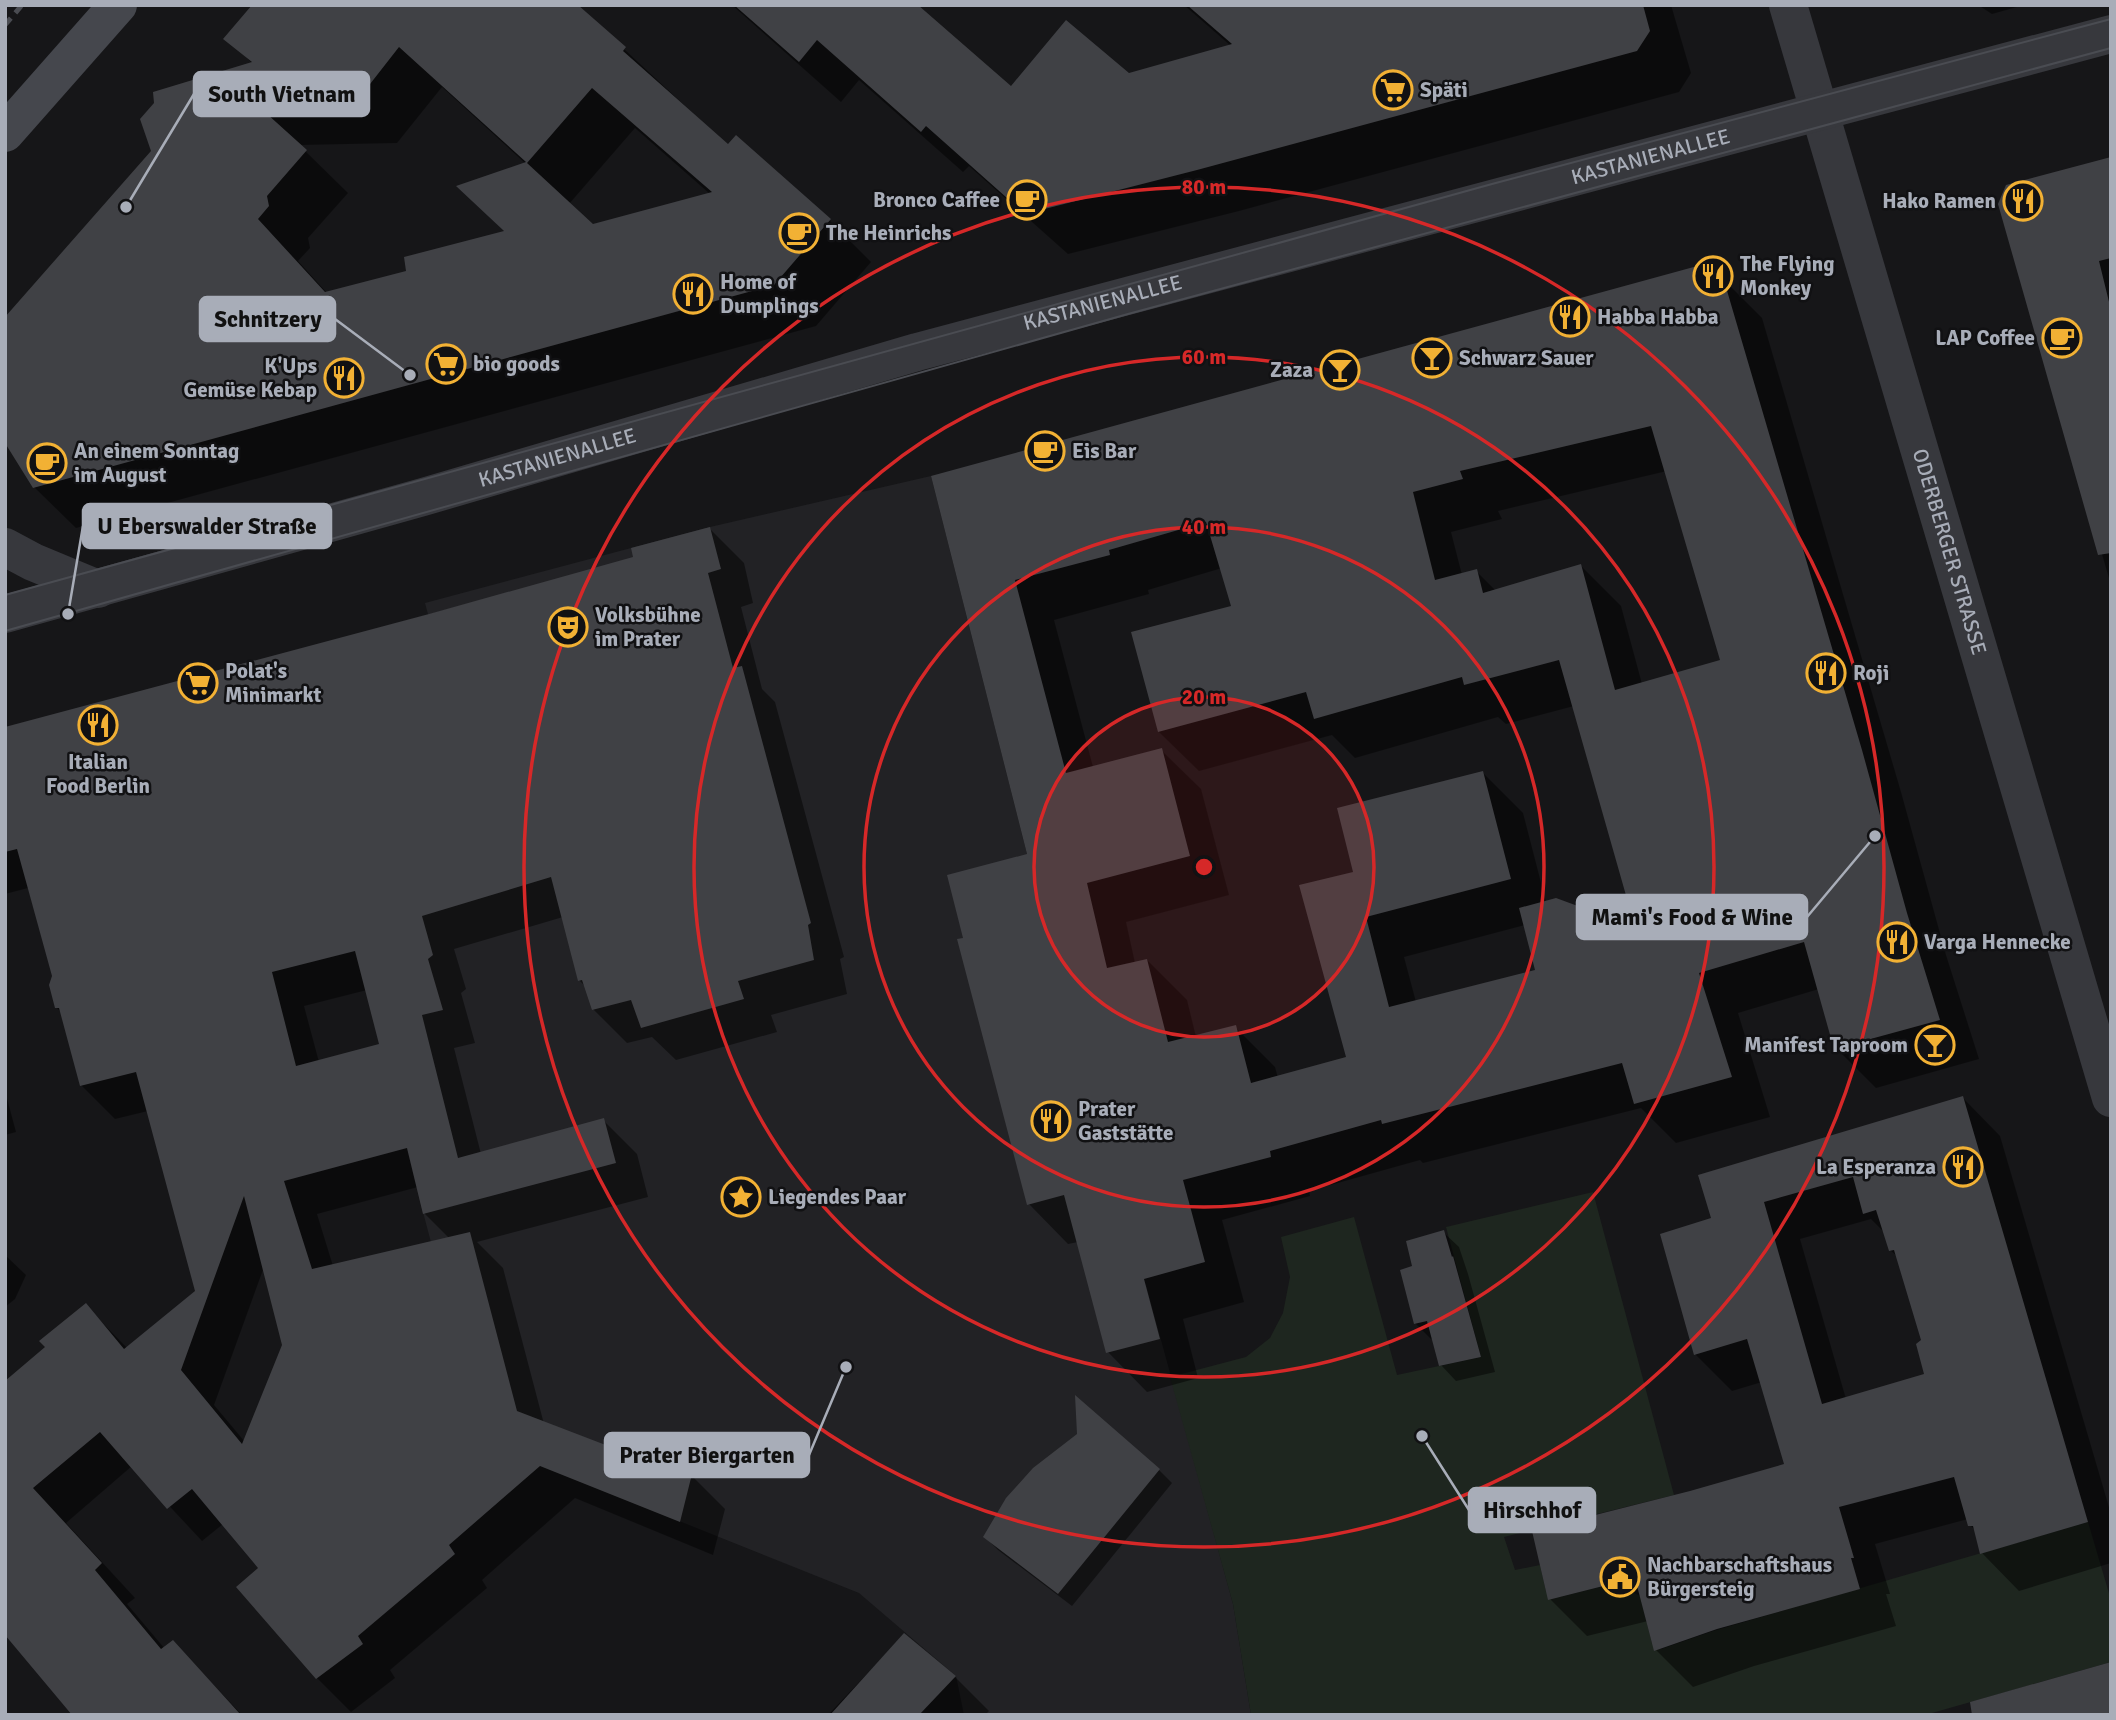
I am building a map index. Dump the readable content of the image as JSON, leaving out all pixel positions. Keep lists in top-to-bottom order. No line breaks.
{"streets":{"street":["KASTANIENALLEE","ODERBERGER STRASSE"]},"crossings":[["KASTANIENALLEE","ODERBERGER STRASSE"]],"places":{"supermarket":["Späti","bio goods","Polat's Minimarkt"],"cafe":["Bronco Caffee","The Heinrichs","LAP Coffee","Eis Bar","An einem Sonntag im August"],"restaurant":["Hako Ramen","The Flying Monkey","Home of Dumplings","Habba Habba","K'Ups Gemüse Kebap","Roji","Italian Food Berlin","Varga Hennecke","Prater Gaststätte","La Esperanza"],"other":["South Vietnam","Schnitzery","U Eberswalder Straße","Mami's Food & Wine","Prater Biergarten","Hirschhof"],"bar":["Schwarz Sauer","Zaza","Manifest Taproom"],"theatre":["Volksbühne im Prater"],"place":["Liegendes Paar"],"public building":["Nachbarschaftshaus Bürgersteig"]},"rings":["80 m","60 m","40 m","20 m"]}
